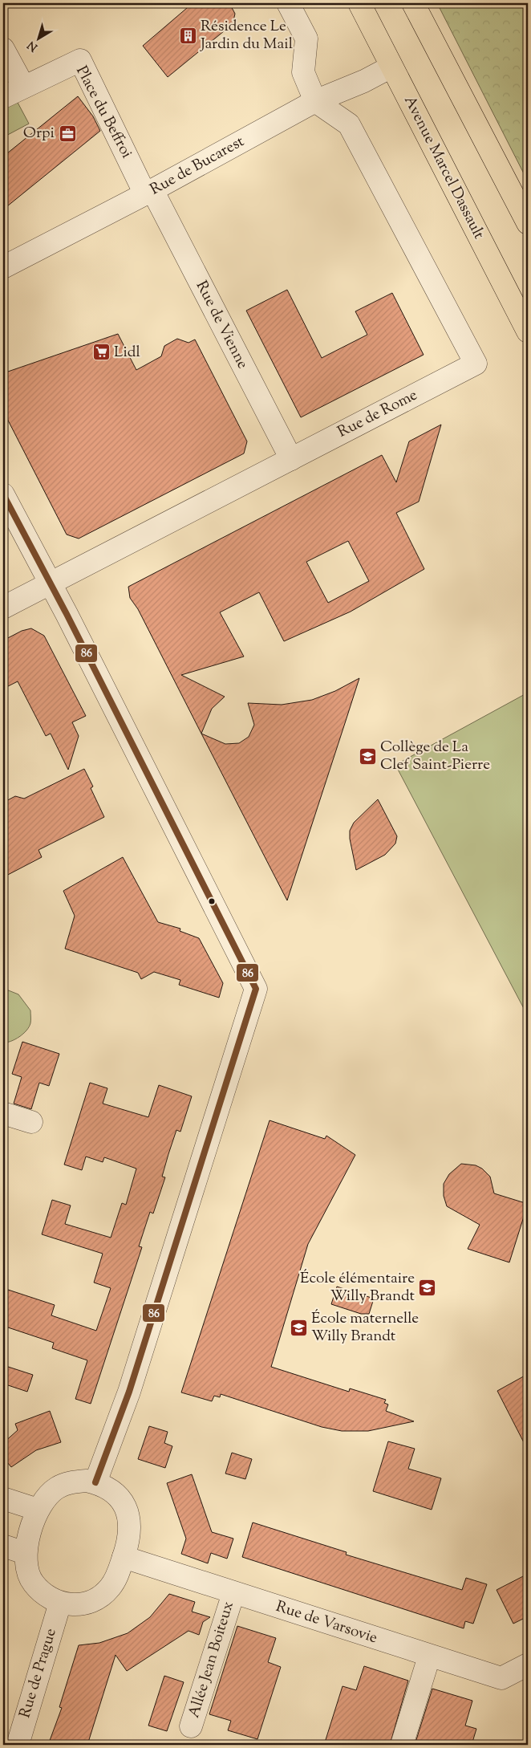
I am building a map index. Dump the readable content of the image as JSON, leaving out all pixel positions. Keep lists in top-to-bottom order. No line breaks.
{"streets":{"main road":["Avenue Marcel Dassault"],"street":["Place du Beffroi","Rue de Bucarest","Rue de Vienne","Rue de Rome","Rue de Varsovie","Allée Jean Boiteux","Rue de Prague"]},"crossings":[["Place du Beffroi","Rue de Bucarest"],["Place du Beffroi","Rue de Vienne"],["Rue de Bucarest","Avenue Marcel Dassault"],["Rue de Bucarest","Rue de Vienne"],["Rue de Bucarest","Rue de Rome"],["Rue de Vienne","Rue de Rome"],["Rue de Varsovie","Allée Jean Boiteux"],["Rue de Varsovie","Rue de Prague"]],"places":{"building":["Résidence Le Jardin du Mail"],"office":["Orpi"],"supermarket":["Lidl"],"school or university":["Collège de La Clef Saint-Pierre","École élémentaire Willy Brandt","École maternelle Willy Brandt"]},"lines":["transit line 86"],"north":"bottom left"}
